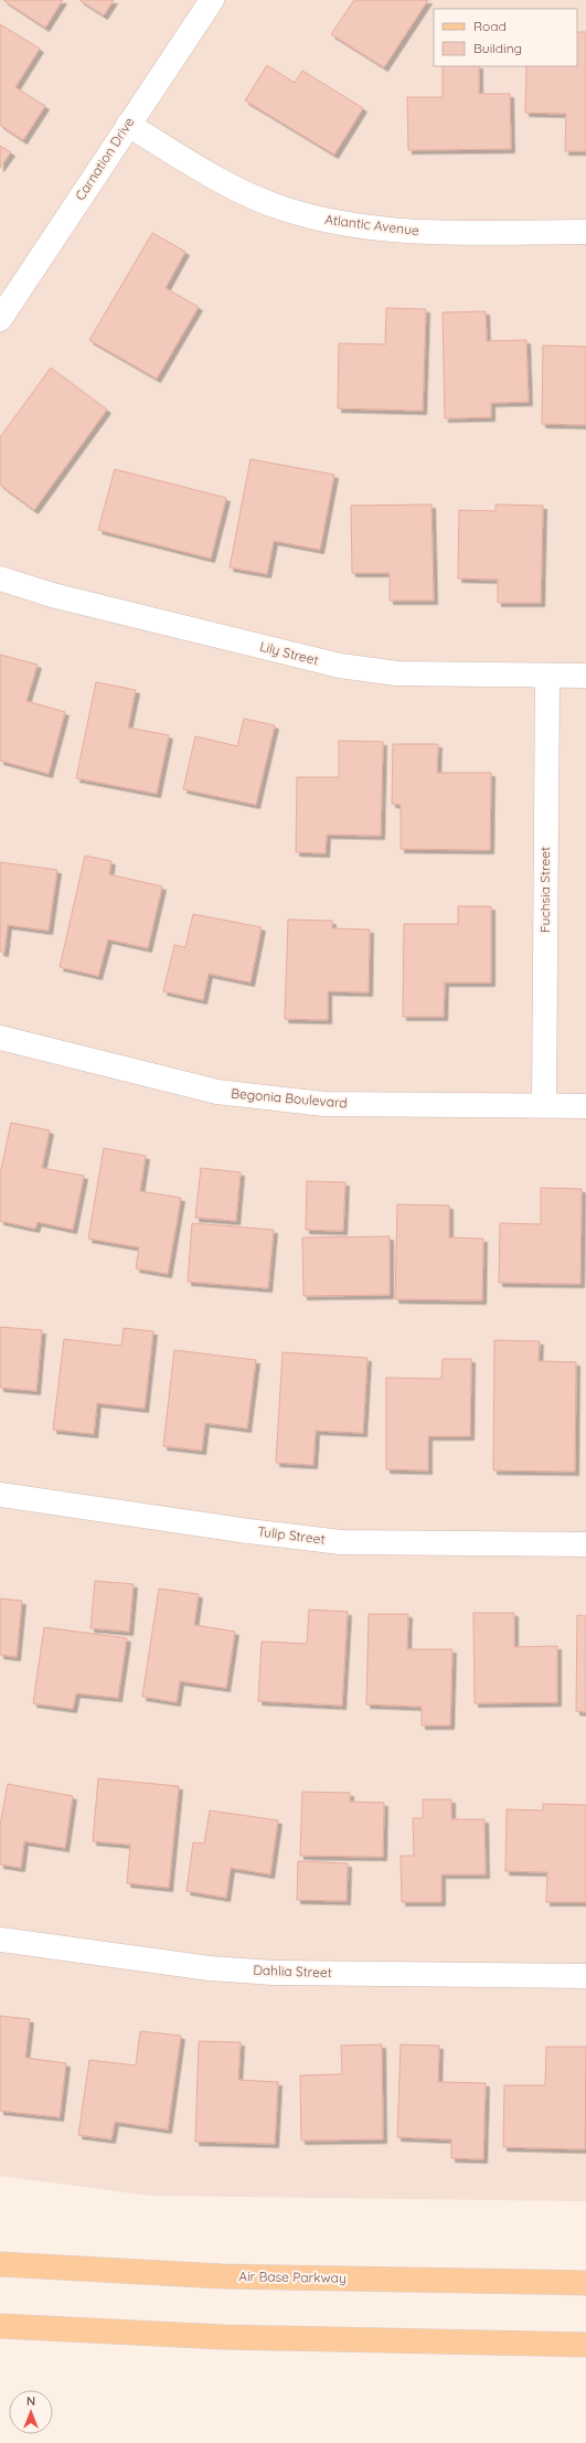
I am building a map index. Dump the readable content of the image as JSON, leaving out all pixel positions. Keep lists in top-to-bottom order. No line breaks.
{"streets":{"main road":["Air Base Parkway"],"street":["Carnation Drive","Atlantic Avenue","Lily Street","Fuchsia Street","Begonia Boulevard","Tulip Street","Dahlia Street"]},"crossings":[["Carnation Drive","Atlantic Avenue"],["Lily Street","Fuchsia Street"],["Fuchsia Street","Begonia Boulevard"]],"legend":["Road","Building"],"north":"top"}
